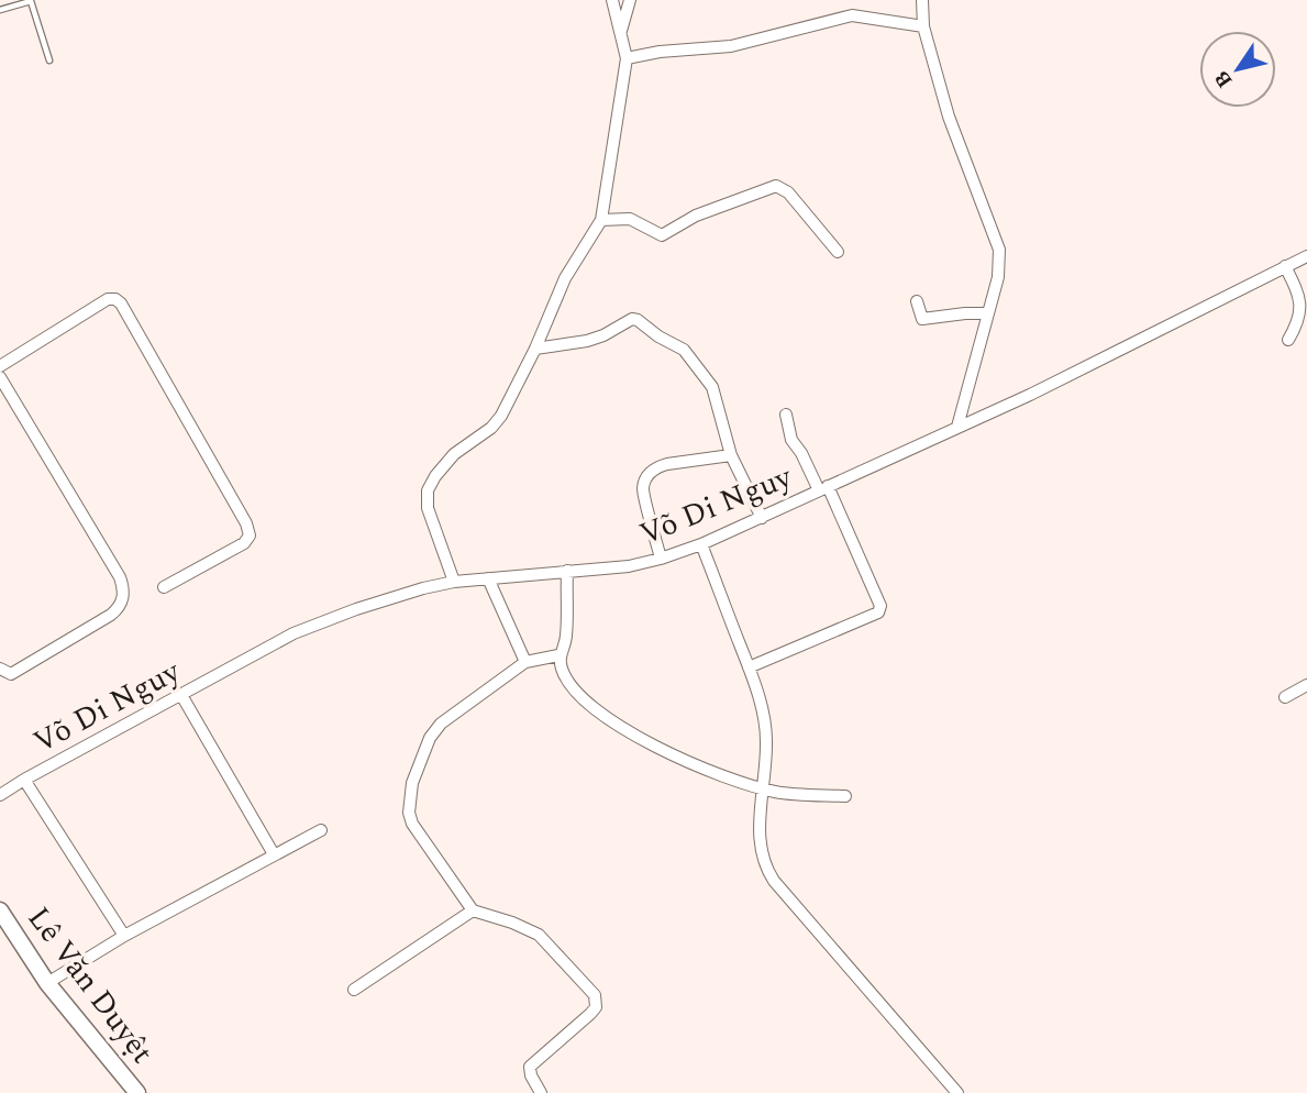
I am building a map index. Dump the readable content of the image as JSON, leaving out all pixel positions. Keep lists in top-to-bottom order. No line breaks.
{"streets":{"street":["Võ Di Nguy","Lê Văn Duyệt"]},"north":"bottom left"}
